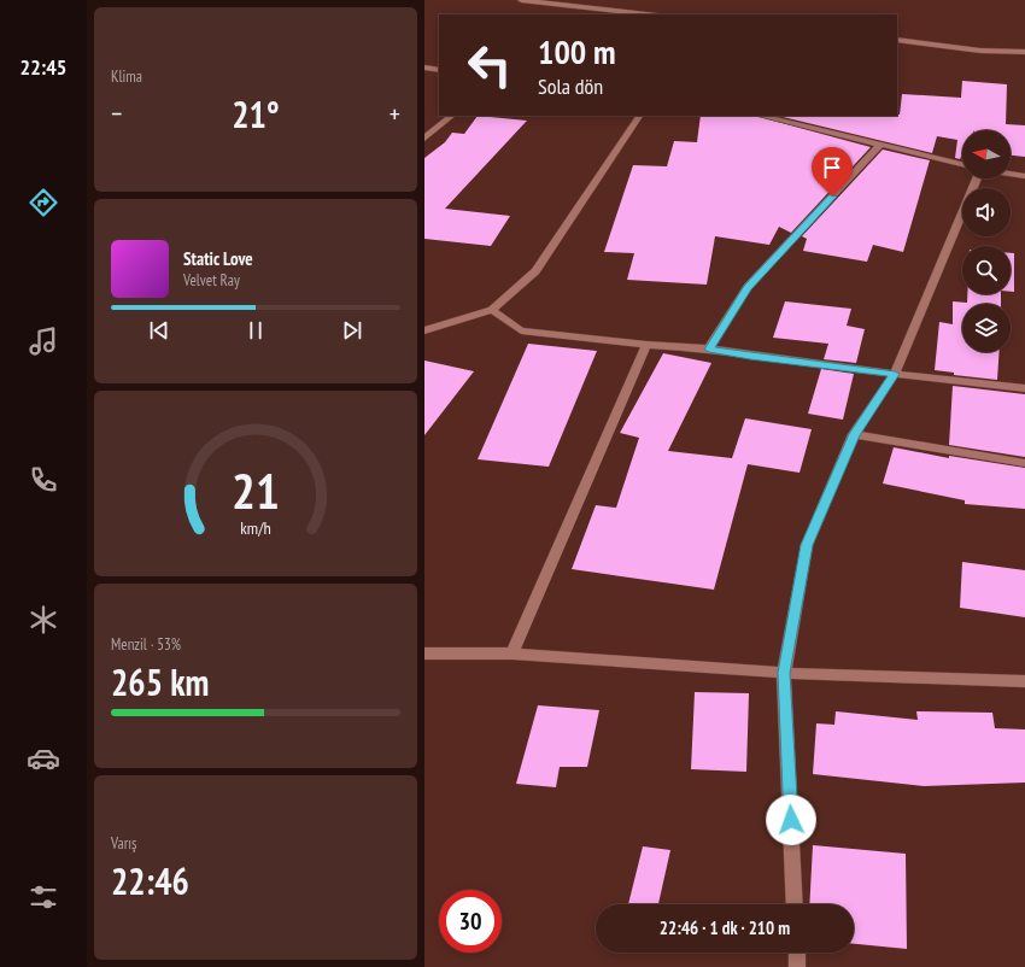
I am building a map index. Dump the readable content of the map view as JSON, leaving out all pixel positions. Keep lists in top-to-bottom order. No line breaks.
{"north":"left","page":{"tabs":"22:45","tile":["Klima",["Menzil · 53%","265 km"],["Varış","22:46"]],"turn":["100 m","Sola dön"],"heat":["−","21°","+"],"song":["Static Love","Velvet Ray"],"limit":"30","trip":"22:46 · 1 dk · 210 m","gauge":["21","km/h"]}}
